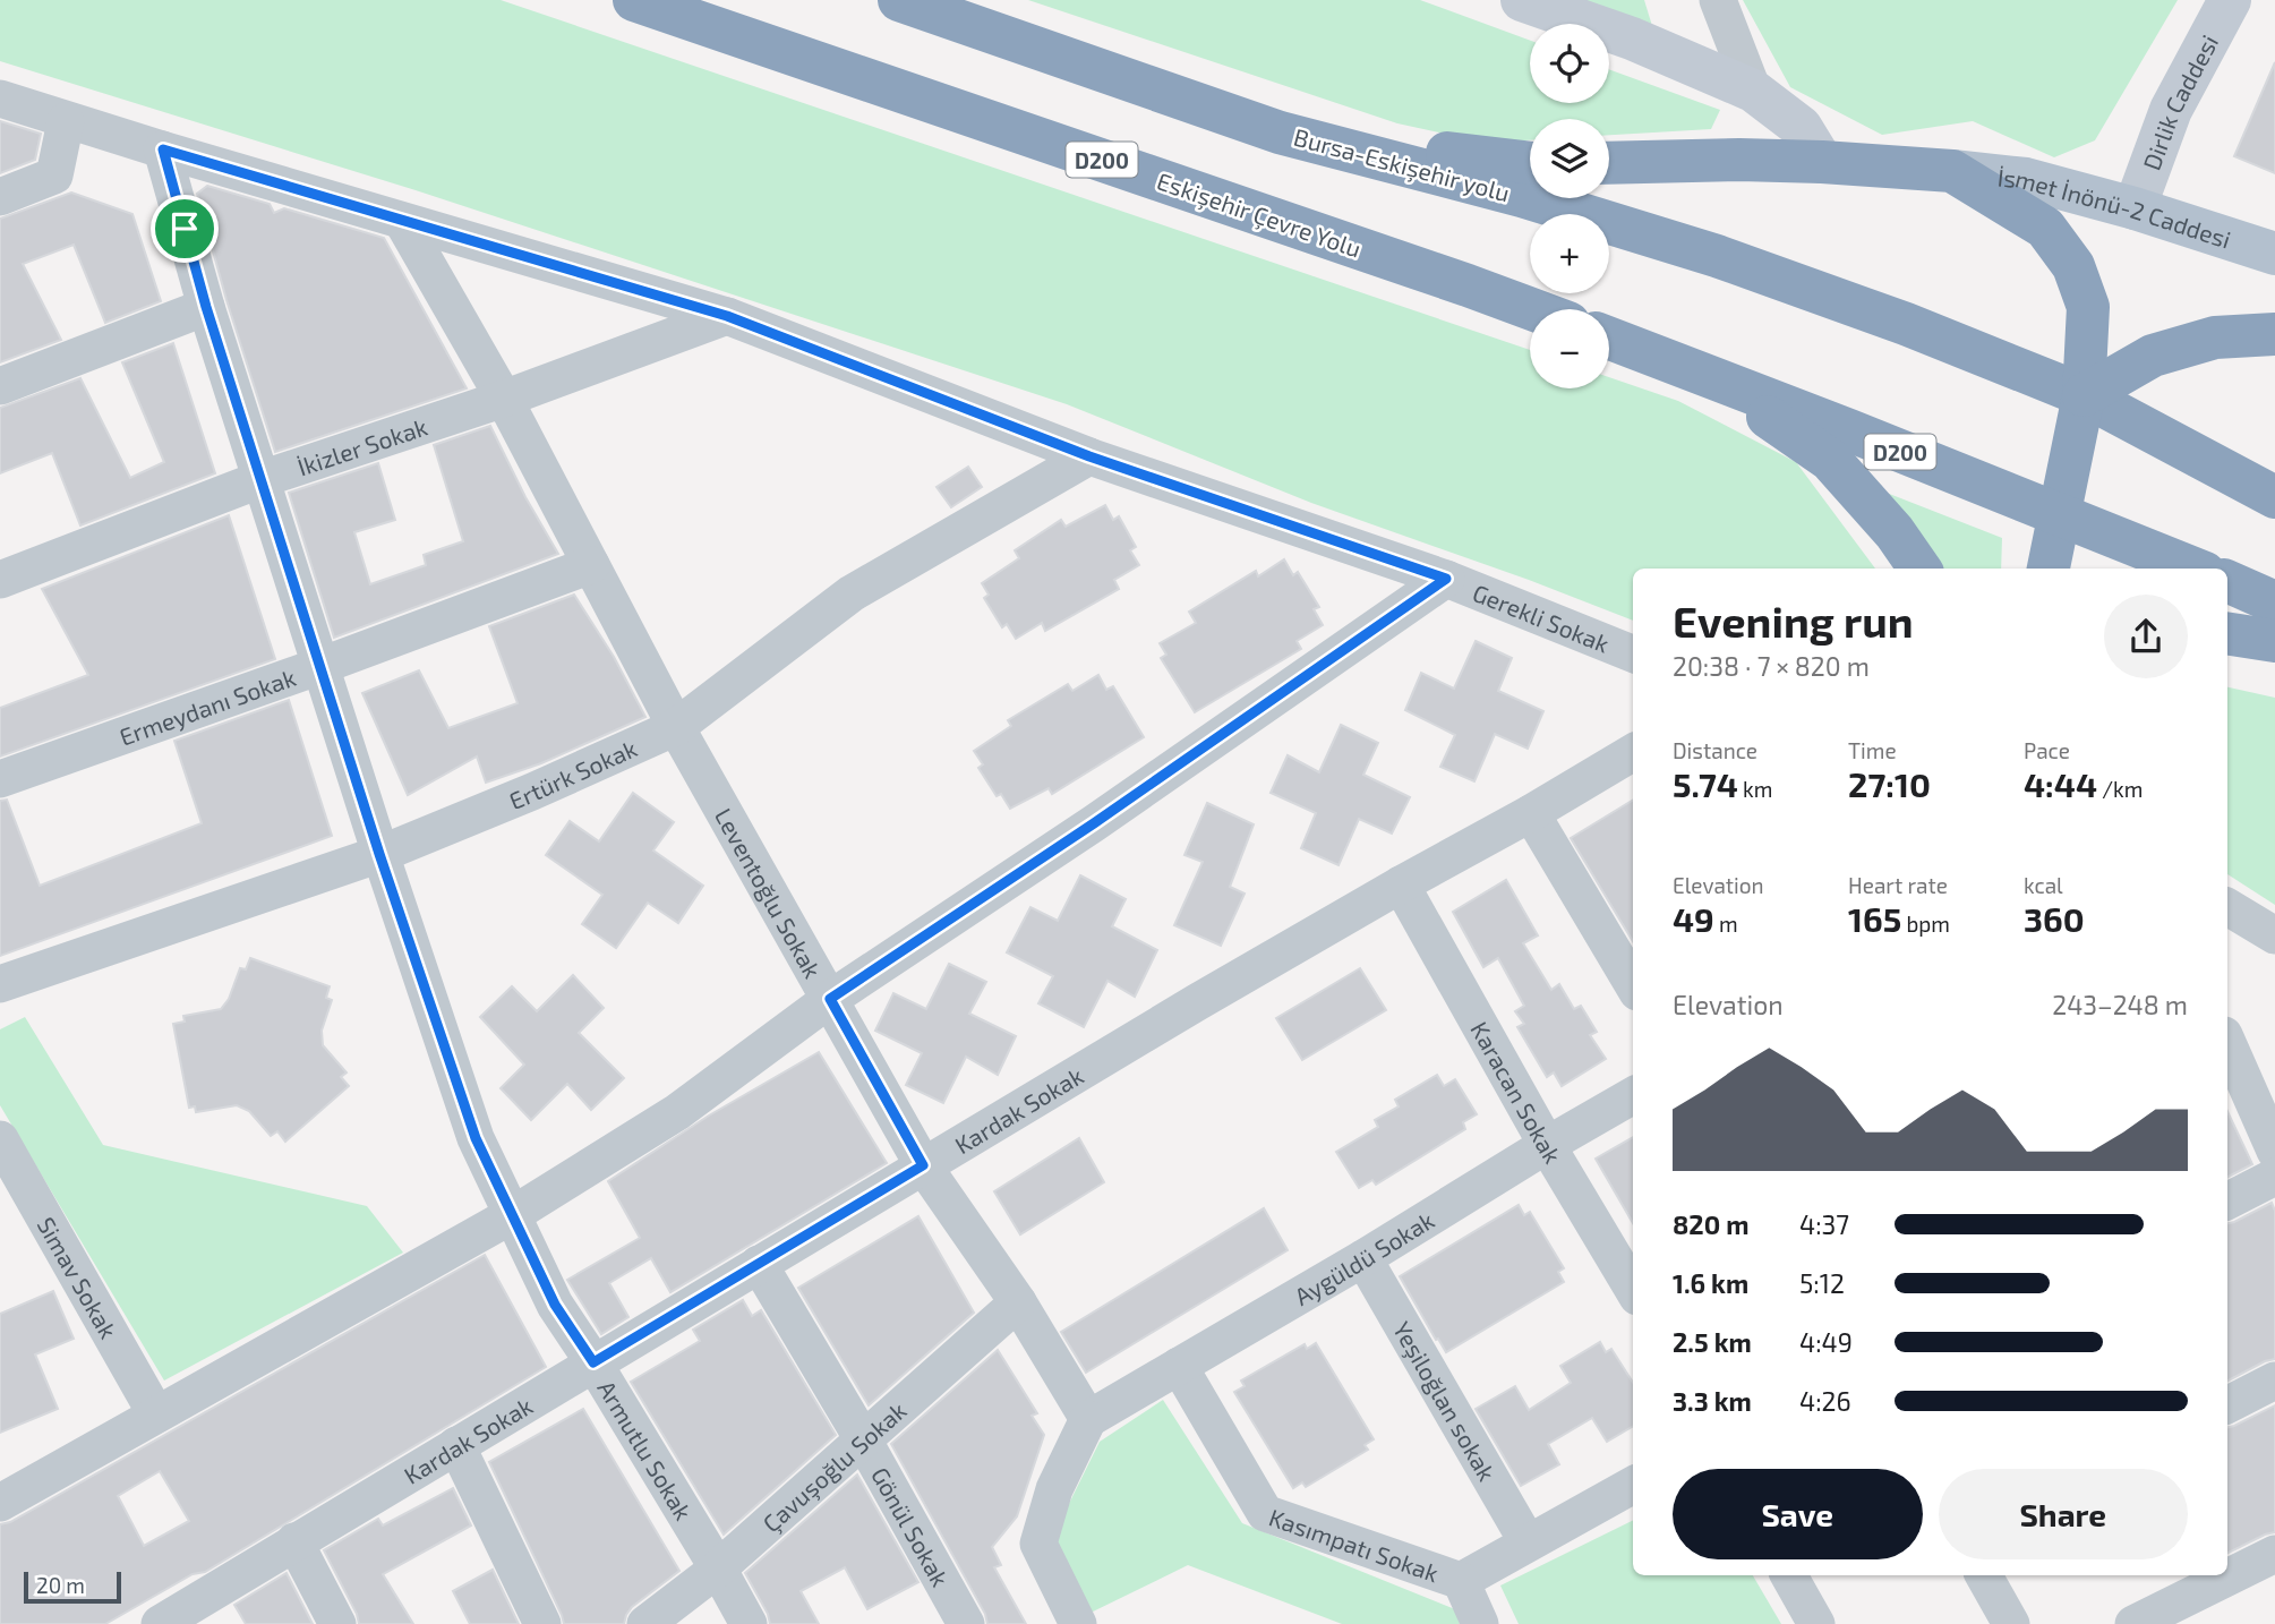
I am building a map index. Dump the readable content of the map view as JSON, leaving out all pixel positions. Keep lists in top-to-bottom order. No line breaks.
{"streets":{"highway":["D200","Bursa-Eskişehir yolu","Eskişehir Çevre Yolu"],"main road":["İsmet İnönü-2 Caddesi"],"street":["Dirlik Caddesi","İkizler Sokak","Gerekli Sokak","Ermeydanı Sokak","Ertürk Sokak","Leventoğlu Sokak","Karacan Sokak","Kardak Sokak","Aygüldü Sokak","Simav Sokak","Yeşiloğlan sokak","Armutlu Sokak","Çavuşoğlu Sokak","Gönül Sokak","Kasımpatı Sokak"]},"crossings":[["Dirlik Caddesi","İsmet İnönü-2 Caddesi"],["İkizler Sokak","Gerekli Sokak"],["İkizler Sokak","Armutlu Sokak"],["Gerekli Sokak","Ertürk Sokak"],["Gerekli Sokak","Armutlu Sokak"],["Ermeydanı Sokak","Leventoğlu Sokak"],["Ermeydanı Sokak","Armutlu Sokak"],["Ertürk Sokak","Leventoğlu Sokak"],["Ertürk Sokak","Armutlu Sokak"],["Leventoğlu Sokak","Kardak Sokak"],["Leventoğlu Sokak","Aygüldü Sokak"],["Leventoğlu Sokak","Çavuşoğlu Sokak"],["Karacan Sokak","Kardak Sokak"],["Karacan Sokak","Aygüldü Sokak"],["Kardak Sokak","Armutlu Sokak"],["Kardak Sokak","Gönül Sokak"],["Aygüldü Sokak","Yeşiloğlan sokak"],["Aygüldü Sokak","Kasımpatı Sokak"],["Yeşiloğlan sokak","Kasımpatı Sokak"],["Armutlu Sokak","Çavuşoğlu Sokak"],["Çavuşoğlu Sokak","Gönül Sokak"]],"scale_bar":"20 m","page":{"map_buttons":["+","−"],"heading":["Evening run","20:38 · 7 × 820 m"],"stats":[["Distance","5.74 km"],["Time","27:10"],["Pace","4:44 /km"],["Elevation","49 m"],["Heart rate","165 bpm"],["kcal","360"]],"chart":["Elevation","243–248 m"],"list":[{"name":"820 m","note":"4:37"},{"name":"1.6 km","note":"5:12"},{"name":"2.5 km","note":"4:49"},{"name":"3.3 km","note":"4:26"}],"buttons":["Save","Share"],"scale":"20 m"}}
